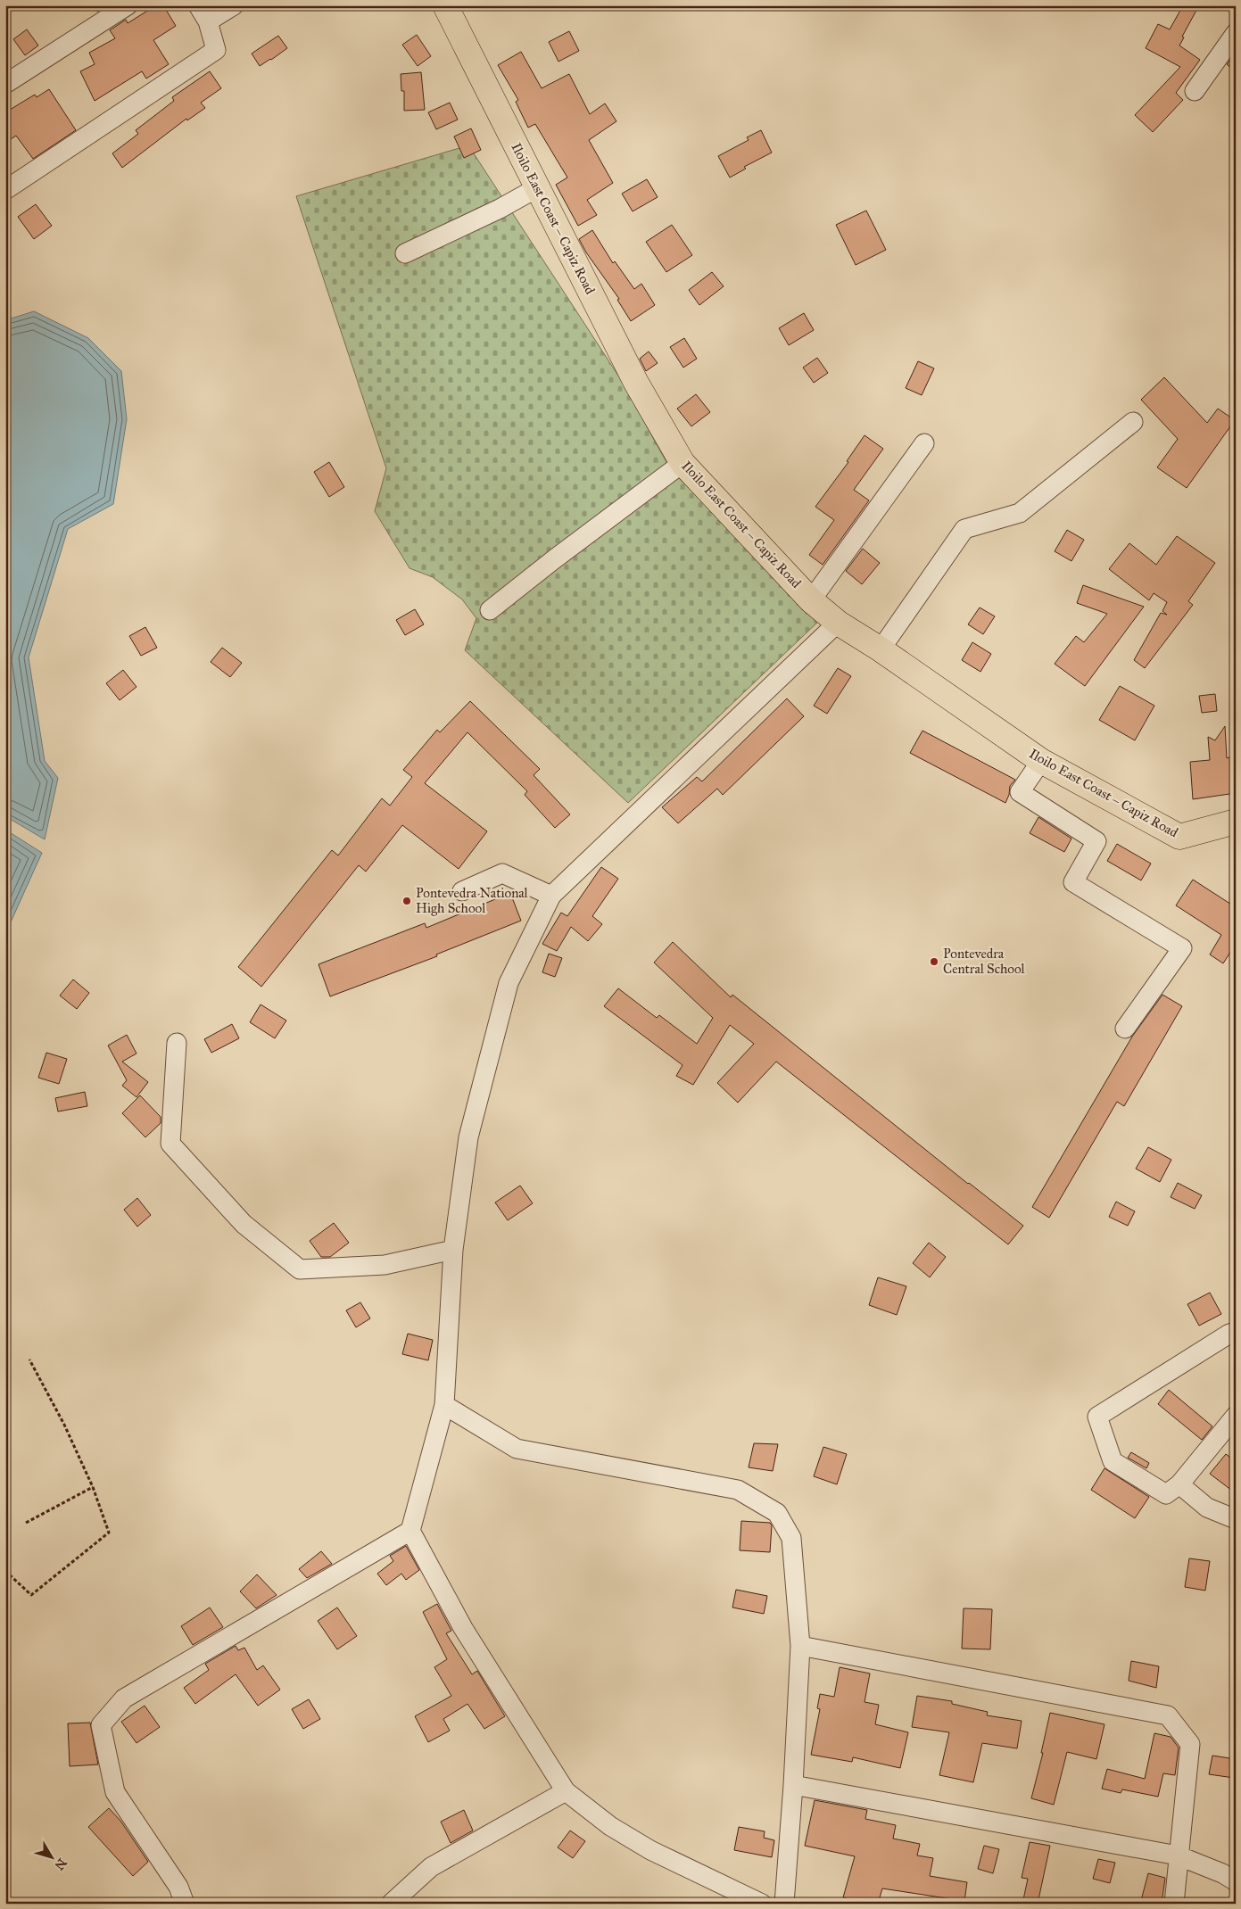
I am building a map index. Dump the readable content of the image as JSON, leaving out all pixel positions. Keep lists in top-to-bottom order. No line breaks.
{"streets":{"main road":["Iloilo East Coast – Capiz Road"]},"places":["Pontevedra National High School","Pontevedra Central School"],"north":"bottom right"}
